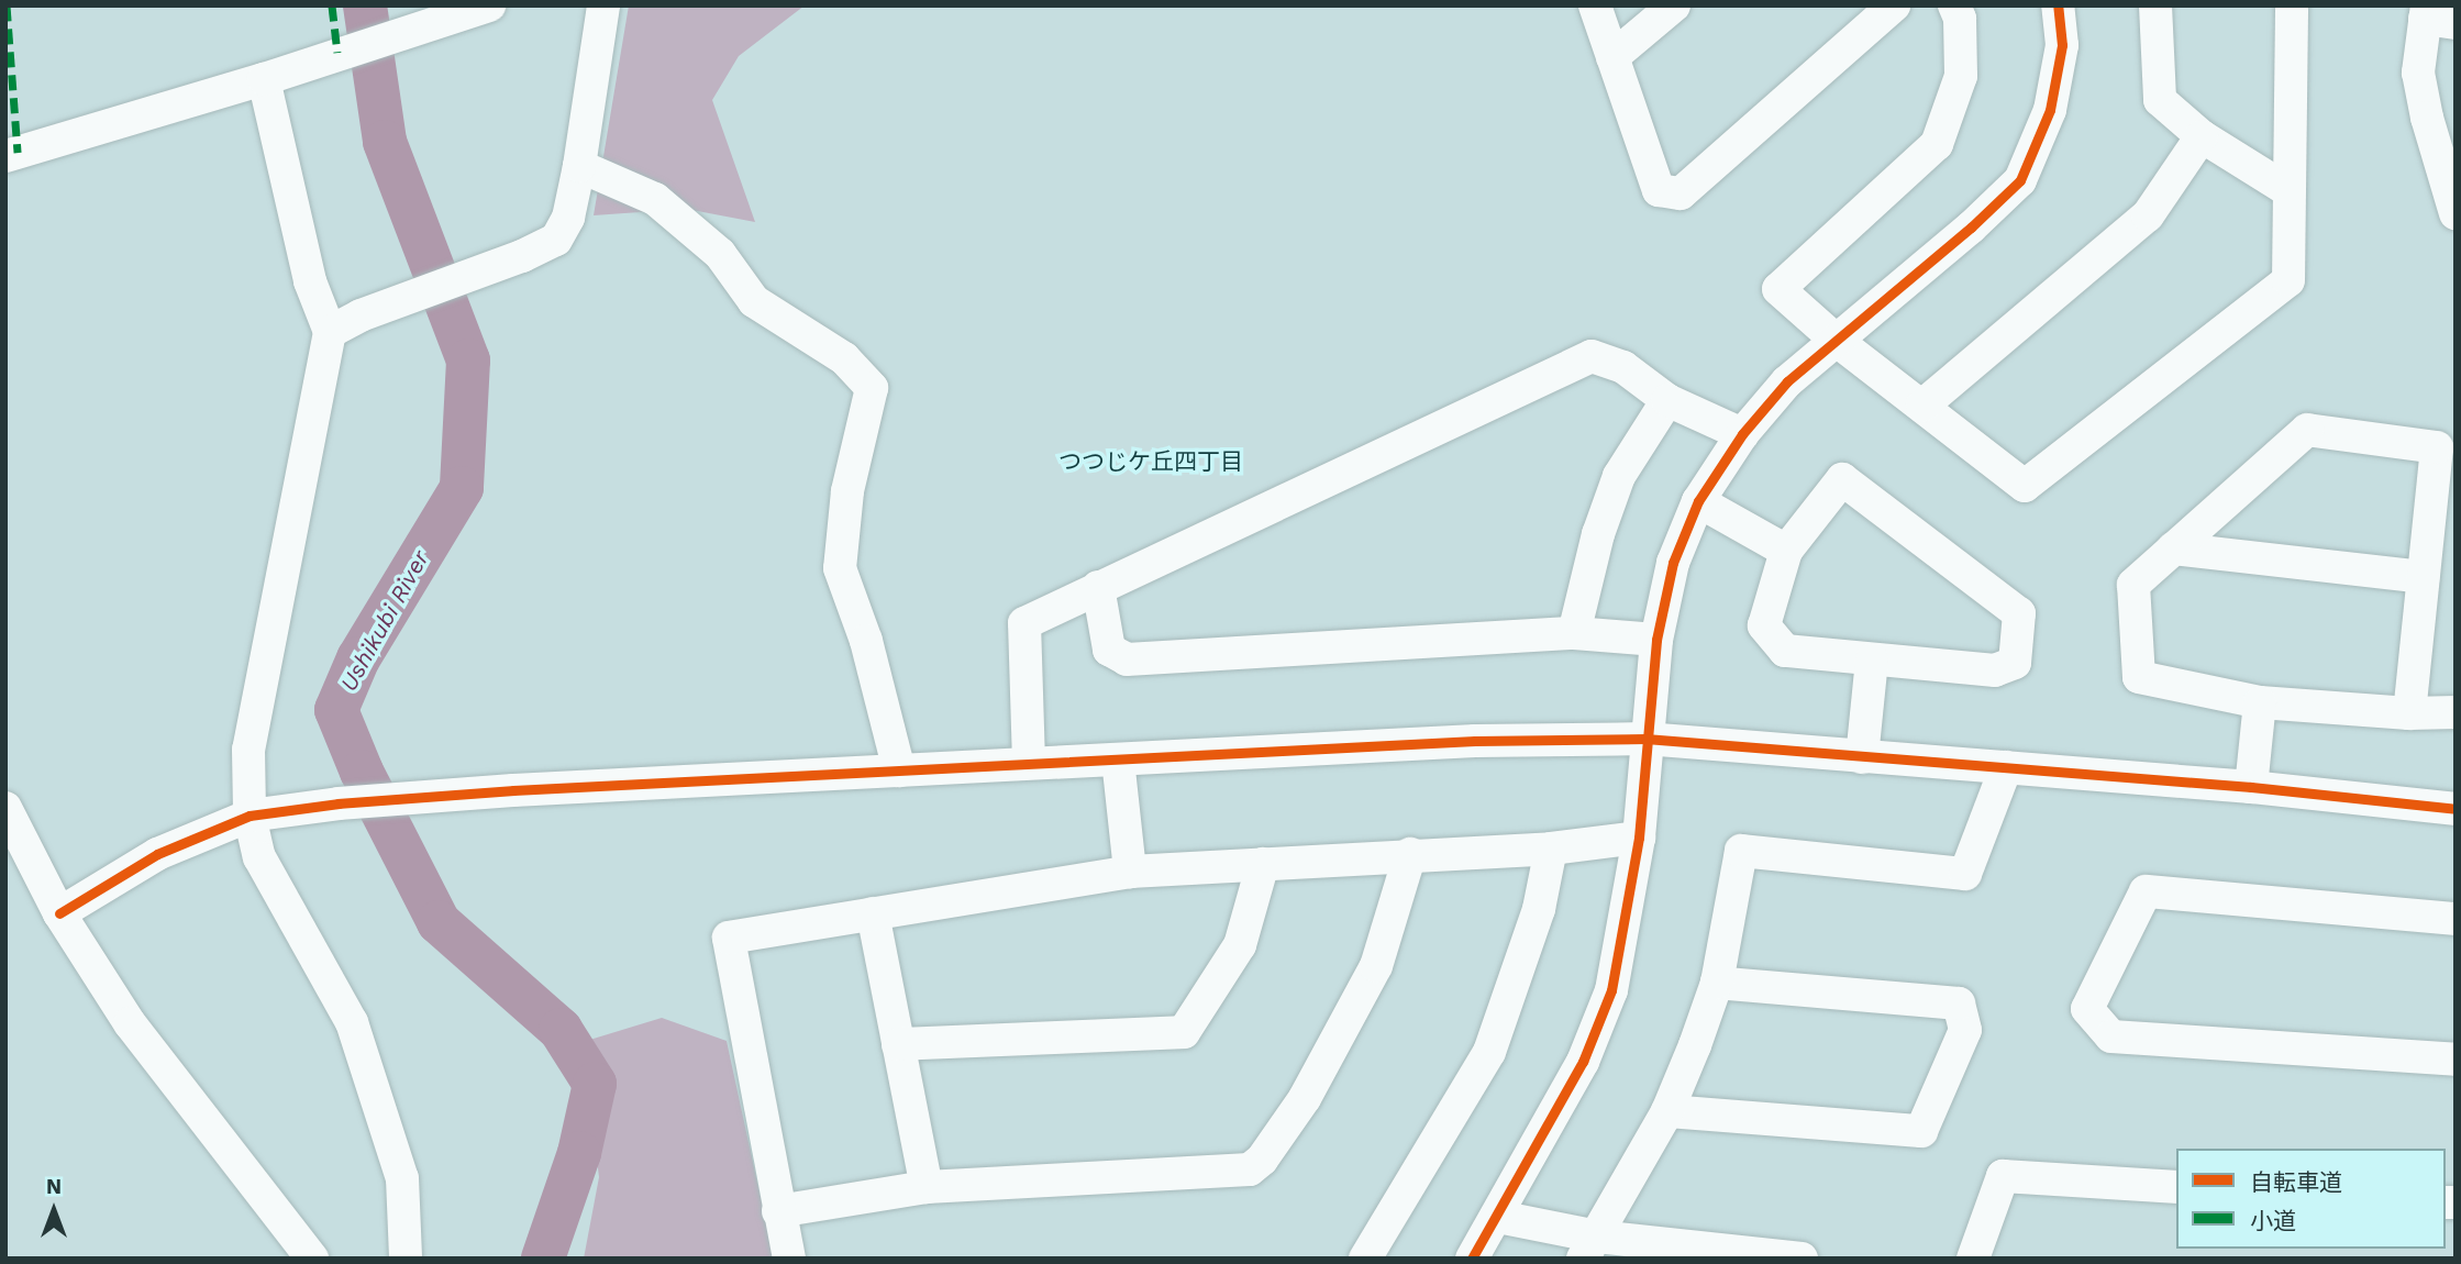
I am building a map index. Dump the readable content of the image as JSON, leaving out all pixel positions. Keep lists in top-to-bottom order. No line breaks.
{"districts":["つつじケ丘四丁目"],"water":["Ushikubi River"],"legend":["自転車道","小道"],"north":"top"}
